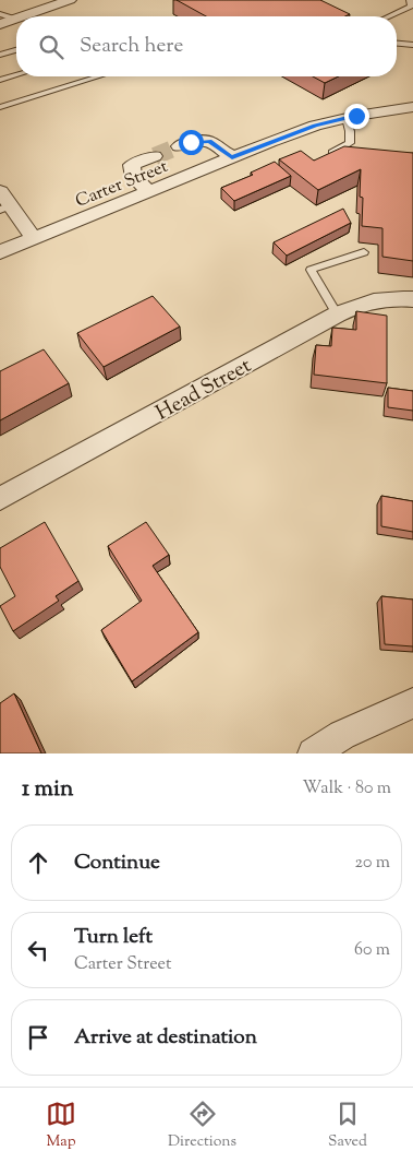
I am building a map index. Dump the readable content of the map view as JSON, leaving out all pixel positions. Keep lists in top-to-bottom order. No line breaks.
{"streets":{"street":["Carter Street","Head Street"]},"page":{"search":"Search here","heading":["1 min","Walk · 80 m"],"list":[["Continue","20 m"],["Turn left","Carter Street","60 m"],"Arrive at destination"],"nav":["Map","Directions","Saved"]}}
